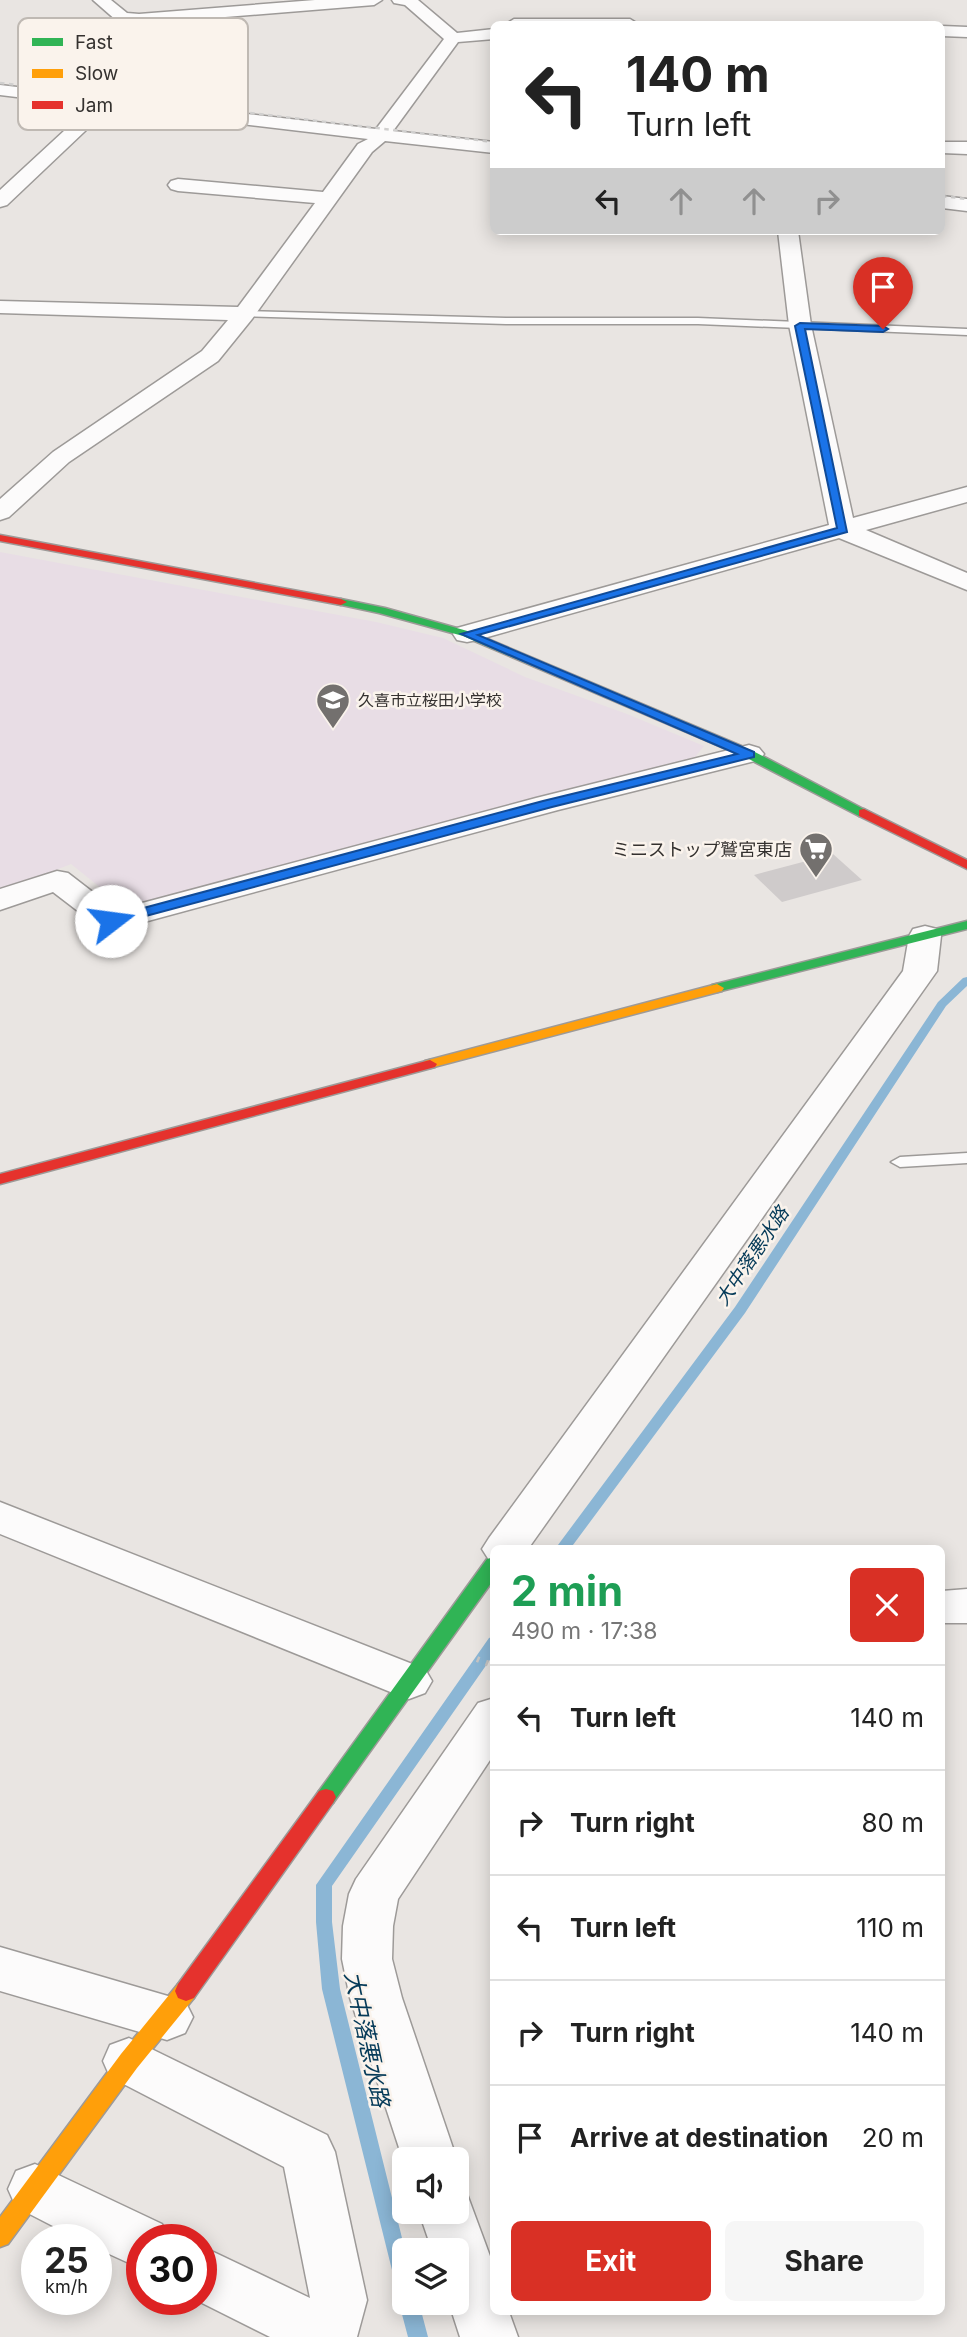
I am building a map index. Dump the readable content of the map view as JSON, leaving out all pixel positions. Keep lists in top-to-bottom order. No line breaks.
{"water":["大中落悪水路"],"places":{"school or university":["久喜市立桜田小学校"],"supermarket":["ミニストップ鷲宮東店"]},"legend":["Fast","Slow","Jam"],"page":{"turn":["140 m","Turn left"],"heading":["2 min","490 m · 17:38"],"list":[{"name":"Turn left","value":"140 m"},{"name":"Turn right","value":"80 m"},{"name":"Turn left","value":"110 m"},{"name":"Turn right","value":"140 m"},{"name":"Arrive at destination","value":"20 m"}],"buttons":["Exit","Share"],"speed":"25 km/h","limit":"30"}}
